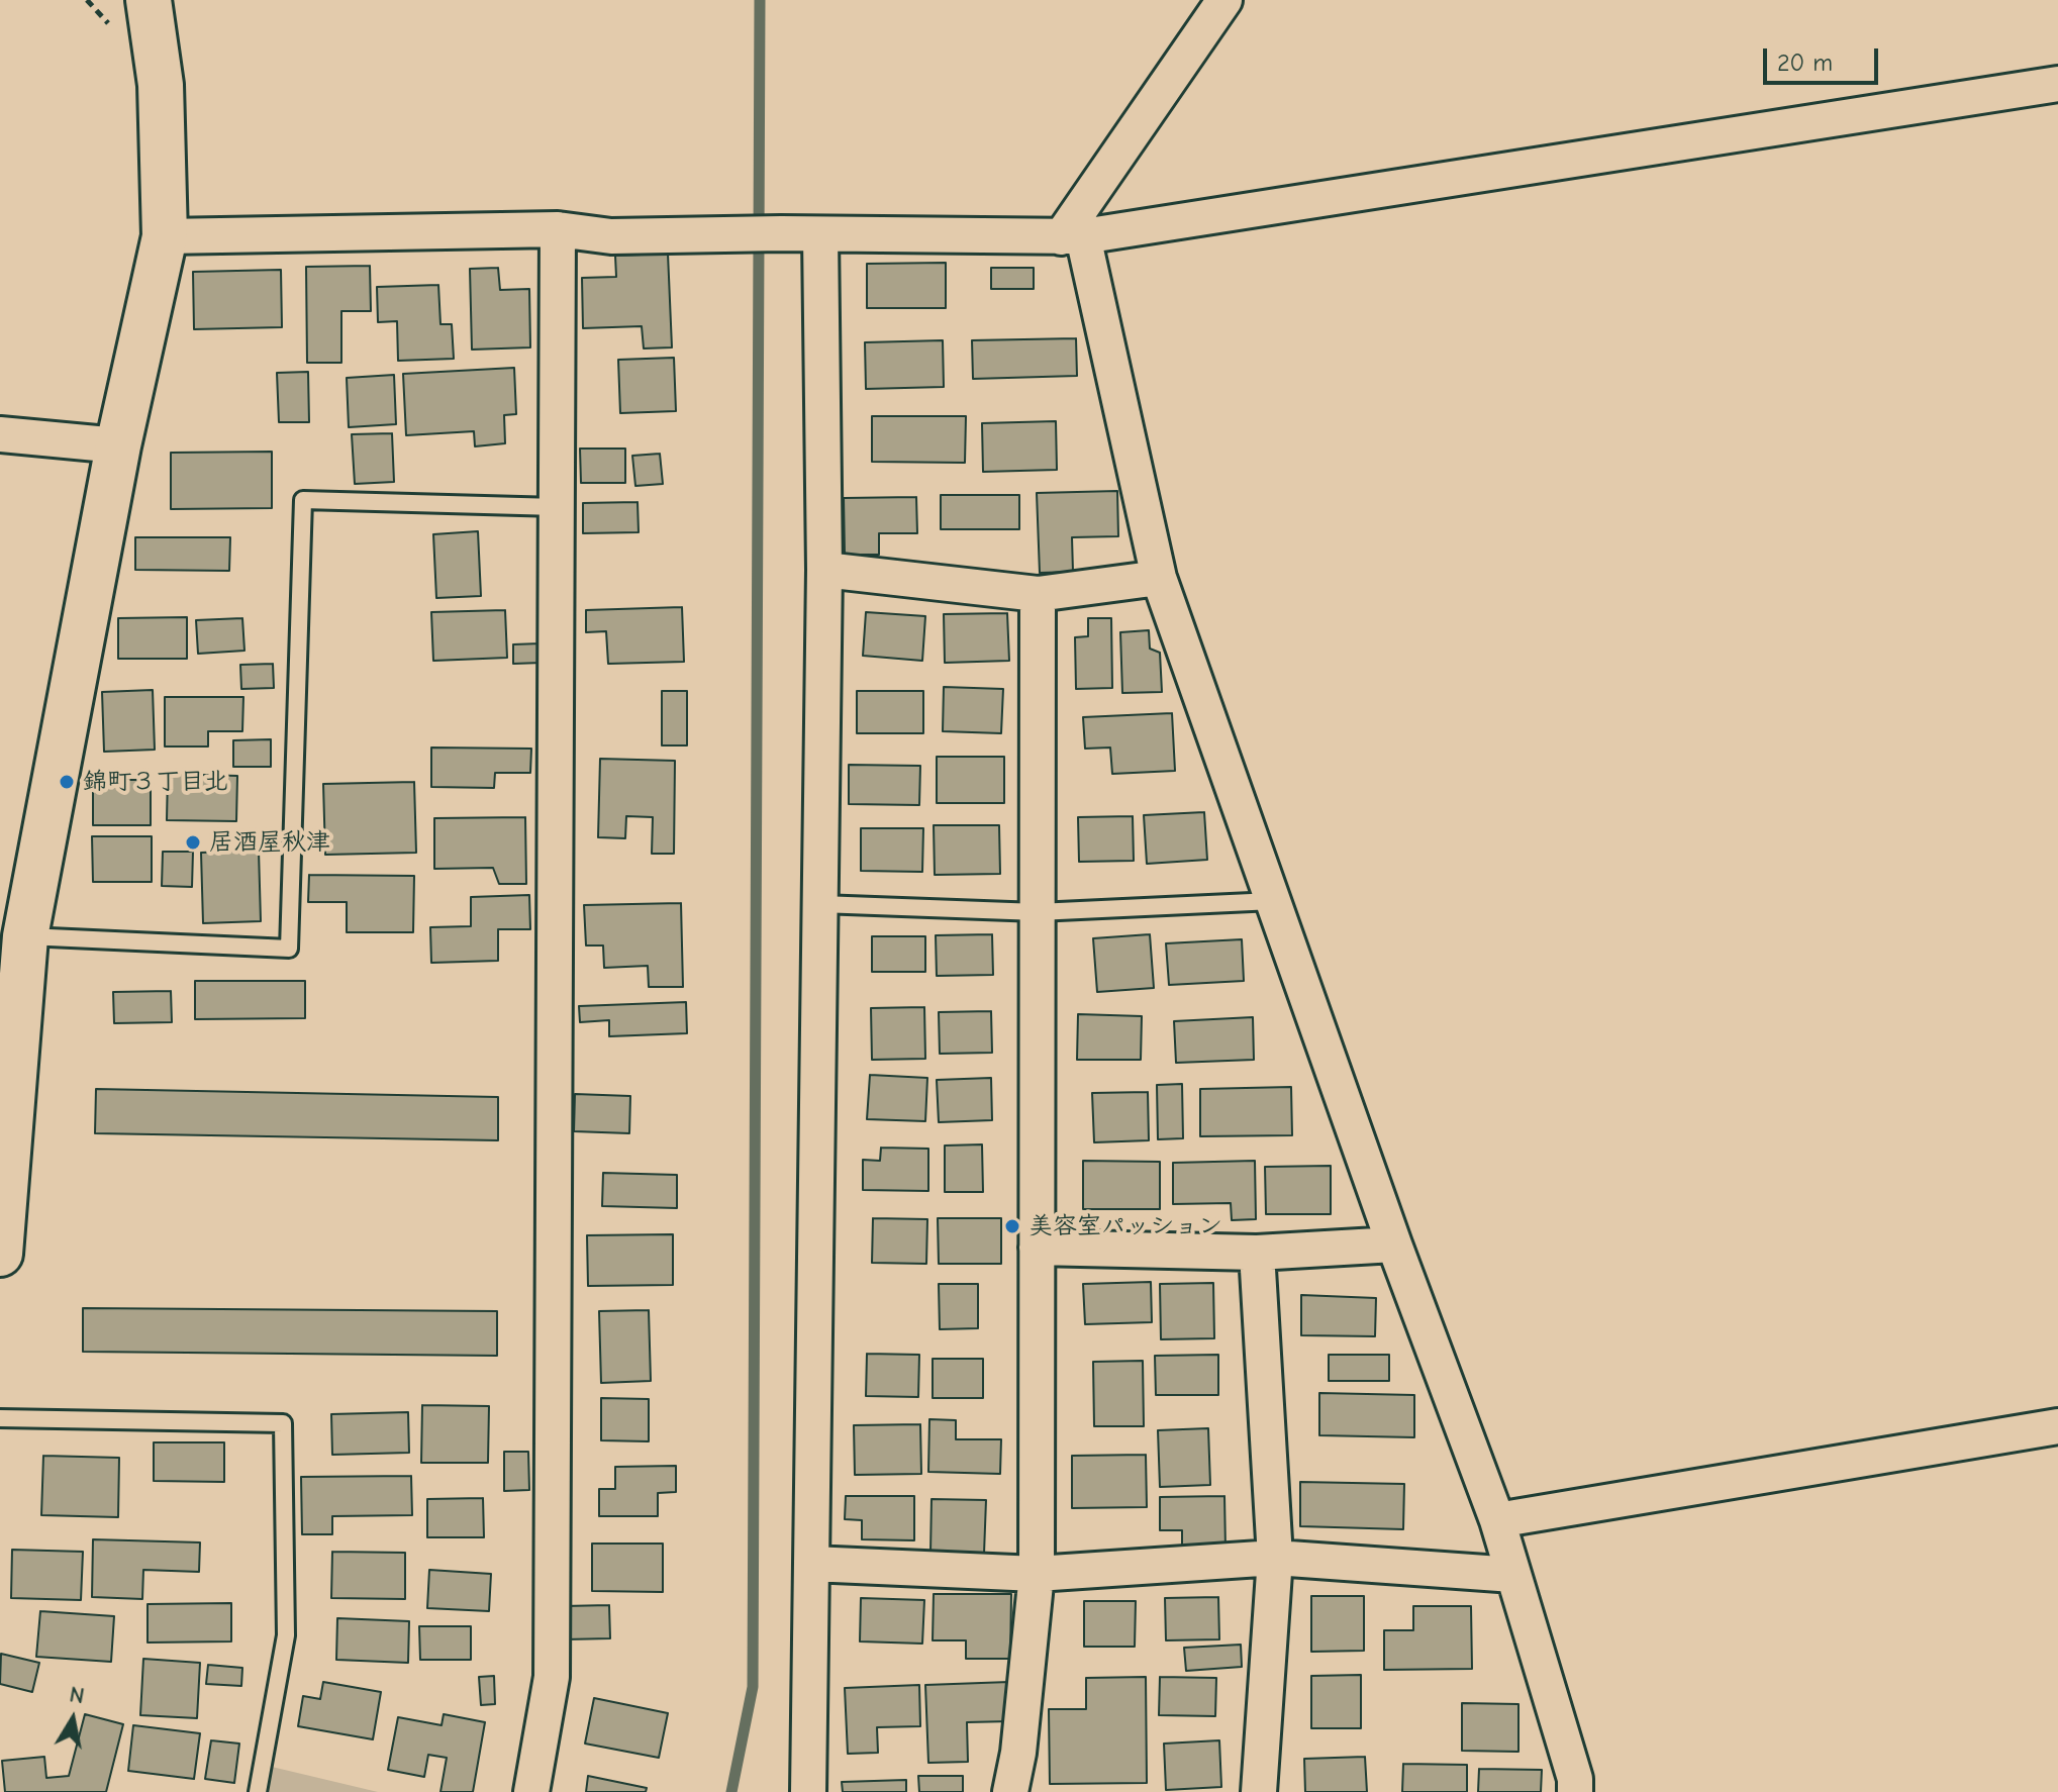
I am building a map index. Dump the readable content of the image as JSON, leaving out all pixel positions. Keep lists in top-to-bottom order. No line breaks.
{"places":["錦町３丁目北","居酒屋秋津","美容室パッション"],"scale_bar":"20 m","north":"top"}
